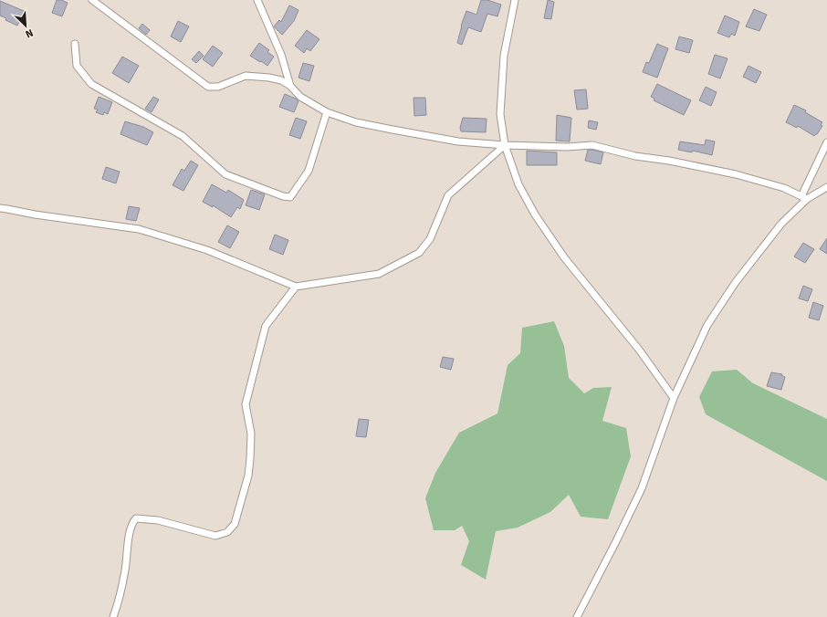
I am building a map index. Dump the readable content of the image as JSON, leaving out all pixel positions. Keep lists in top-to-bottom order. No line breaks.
{"north":"bottom right"}
